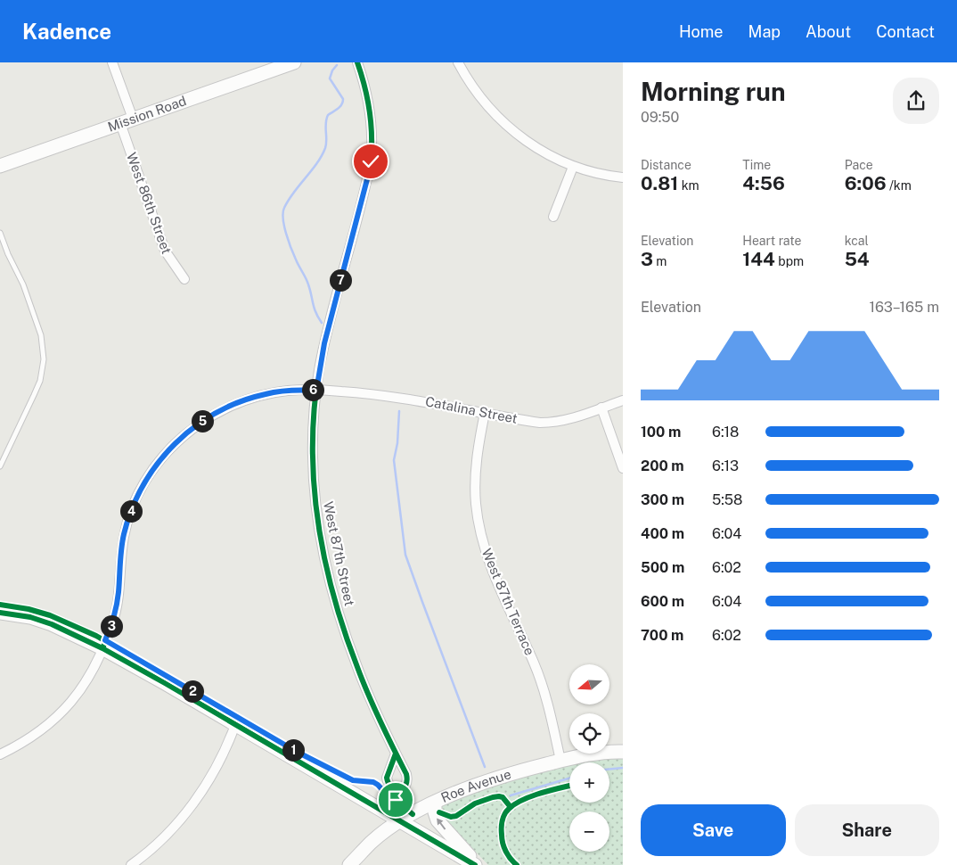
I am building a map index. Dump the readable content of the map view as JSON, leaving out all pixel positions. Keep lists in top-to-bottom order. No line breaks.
{"streets":{"street":["Mission Road","West 86th Street","Catalina Street","West 87th Street","West 87th Terrace","Roe Avenue"]},"crossings":[["Mission Road","West 86th Street"],["Catalina Street","West 87th Street"],["Catalina Street","West 87th Terrace"],["West 87th Terrace","Roe Avenue"]],"north":"left","page":{"header":"Kadence","nav":["Home","Map","About","Contact"],"heading":["Morning run","09:50"],"stats":[["Distance","0.81 km"],["Time","4:56"],["Pace","6:06 /km"],["Elevation","3 m"],["Heart rate","144 bpm"],["kcal","54"]],"pins":["7","6","5","4","3","2","1"],"chart":["Elevation","163–165 m"],"list":[{"name":"100 m","note":"6:18"},{"name":"200 m","note":"6:13"},{"name":"300 m","note":"5:58"},{"name":"400 m","note":"6:04"},{"name":"500 m","note":"6:02"},{"name":"600 m","note":"6:04"},{"name":"700 m","note":"6:02"}],"map_buttons":["+","−"],"buttons":["Save","Share"]}}
